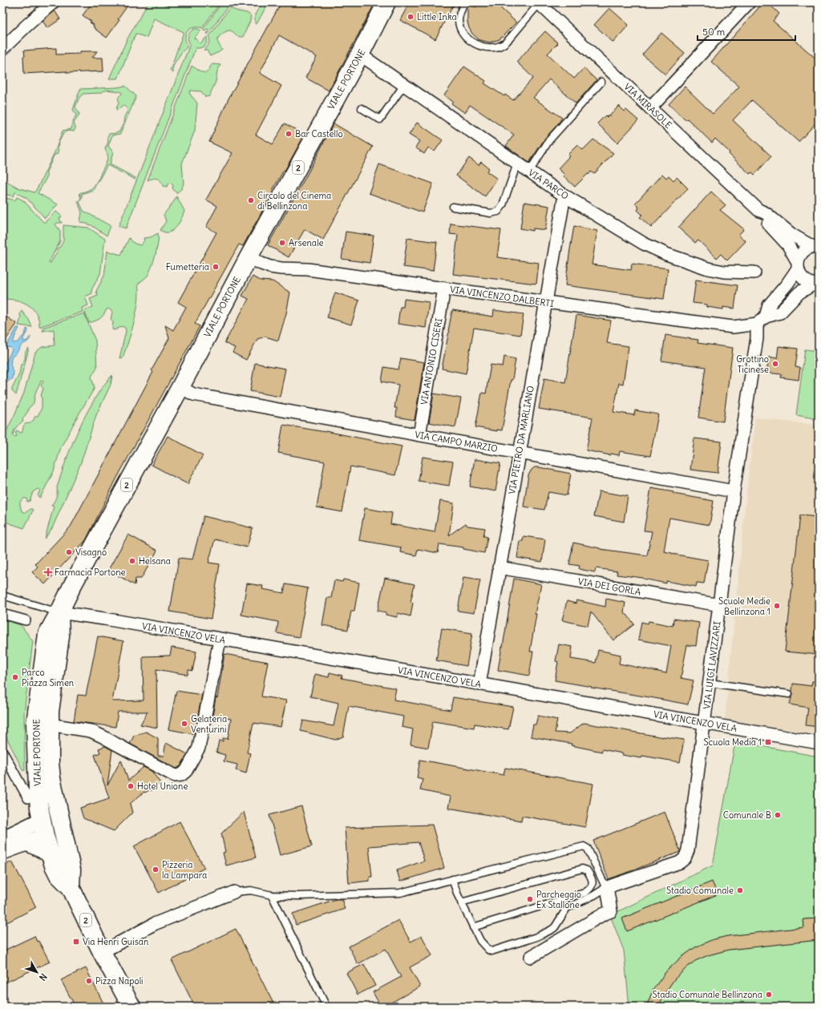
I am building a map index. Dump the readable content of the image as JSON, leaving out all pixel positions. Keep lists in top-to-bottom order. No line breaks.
{"streets":{"main road":["VIALE PORTONE","2"],"street":["VIA MIRASOLE","VIA PARCO","VIA VINCENZO DALBERTI","VIA ANTONIO CISERI","VIA PIETRO DA MARLIANO","VIA CAMPO MARZIO","VIA DEI GORLA","VIA VINCENZO VELA","VIA LUIGI LAVIZZARI"]},"crossings":[["VIALE PORTONE","2"],["VIALE PORTONE","VIA PARCO"],["VIALE PORTONE","VIA VINCENZO DALBERTI"],["VIALE PORTONE","VIA CAMPO MARZIO"],["VIALE PORTONE","VIA VINCENZO VELA"],["VIA MIRASOLE","VIA LUIGI LAVIZZARI"],["VIA PARCO","VIA PIETRO DA MARLIANO"],["VIA VINCENZO DALBERTI","VIA ANTONIO CISERI"],["VIA VINCENZO DALBERTI","VIA PIETRO DA MARLIANO"],["VIA VINCENZO DALBERTI","VIA LUIGI LAVIZZARI"],["VIA ANTONIO CISERI","VIA CAMPO MARZIO"],["VIA PIETRO DA MARLIANO","VIA CAMPO MARZIO"],["VIA PIETRO DA MARLIANO","VIA DEI GORLA"],["VIA PIETRO DA MARLIANO","VIA VINCENZO VELA"],["VIA CAMPO MARZIO","VIA LUIGI LAVIZZARI"],["VIA DEI GORLA","VIA LUIGI LAVIZZARI"],["VIA VINCENZO VELA","VIA LUIGI LAVIZZARI"]],"places":{"other":["Little Inka","Bar Castello","Circolo del Cinema di Bellinzona","Arsenale","Fumetteria","Grottino Ticinese","Visagno","Helsana","Scuole Medie Bellinzona 1","Parco Piazza Simen","Gelateria Venturini","Hotel Unione","Comunale B","Pizzeria la Lampara","Stadio Comunale","Parcheggio Ex Stallone","Pizza Napoli","Stadio Comunale Bellinzona"],"health":["Farmacia Portone"],"transit":["Scuola Media 1","Via Henri Guisan"]},"scale_bar":"50 m","north":"bottom right"}
